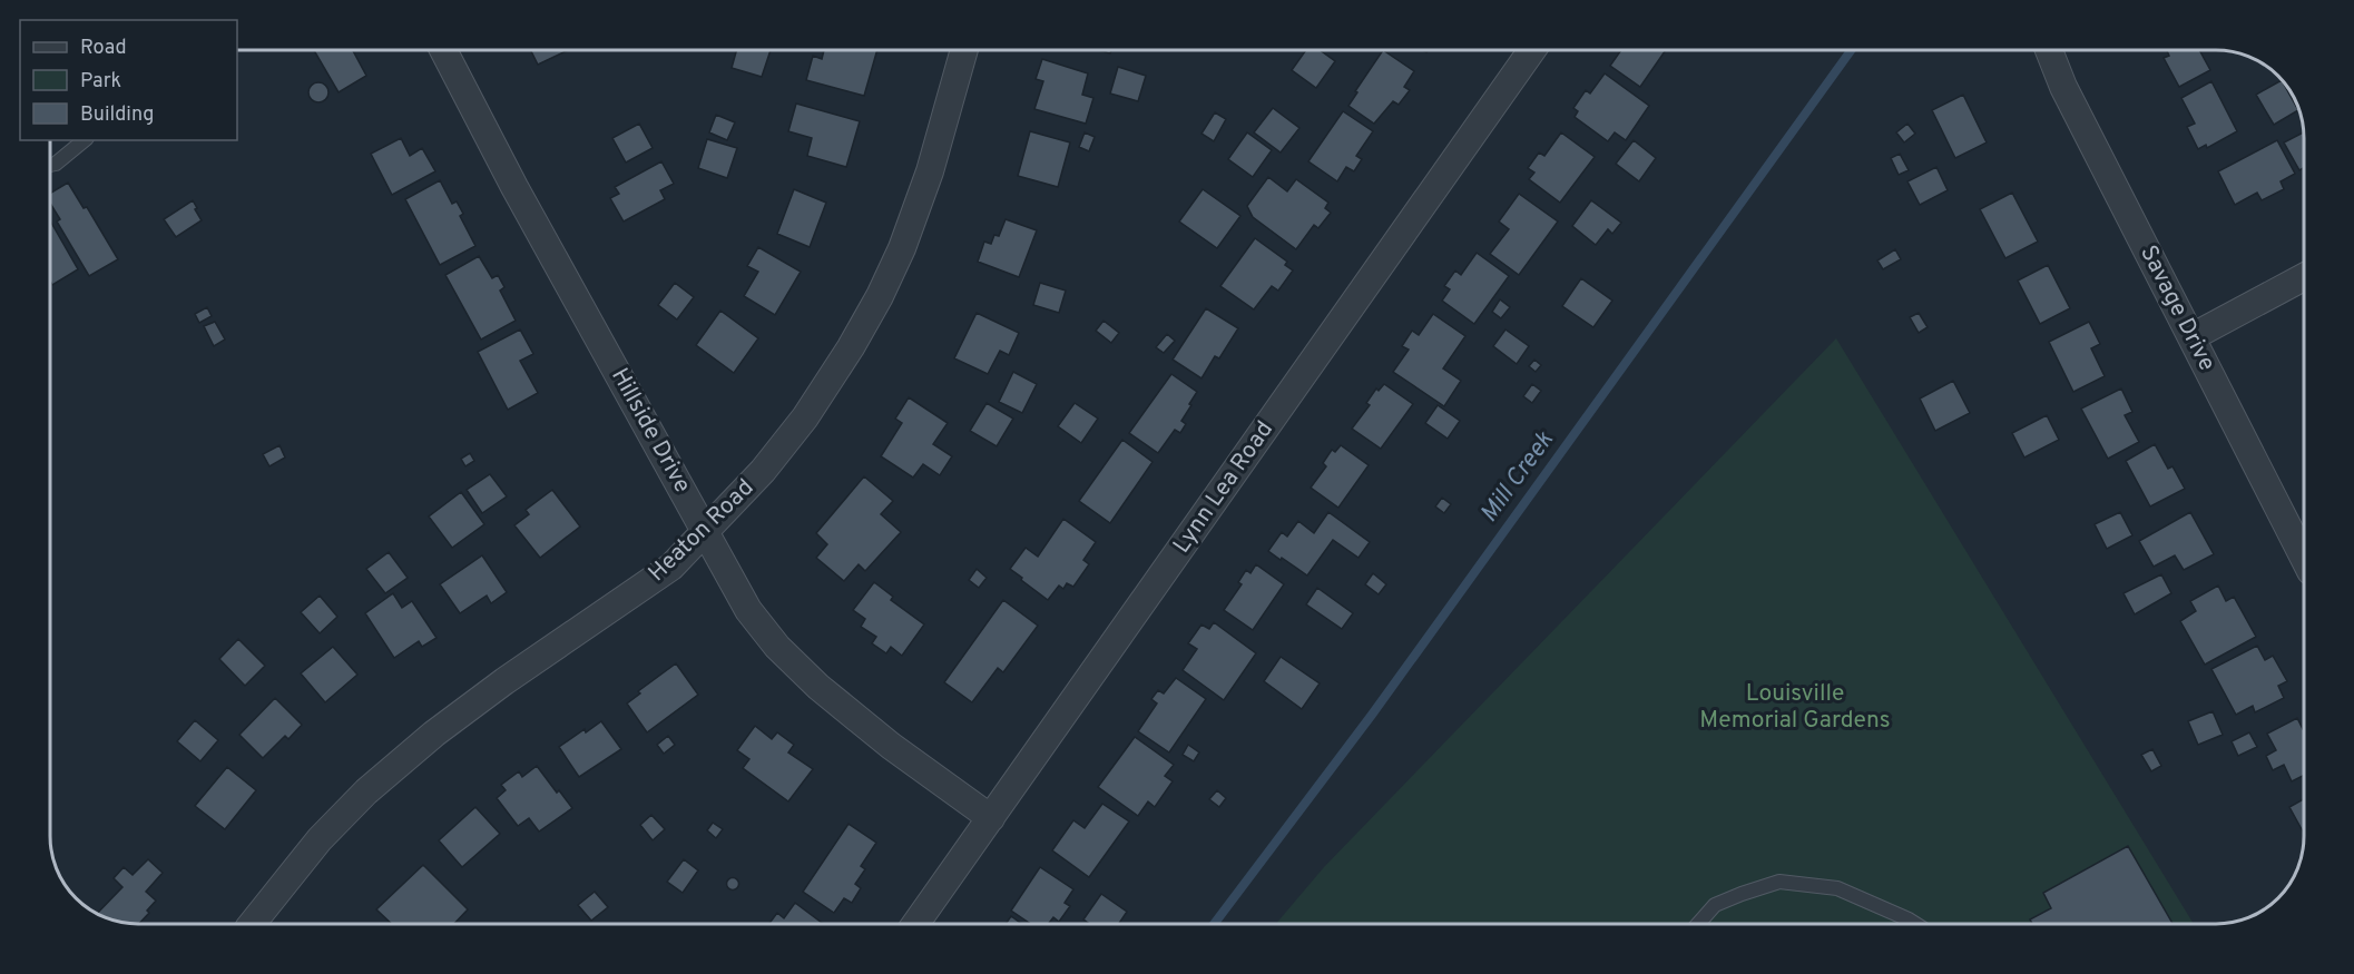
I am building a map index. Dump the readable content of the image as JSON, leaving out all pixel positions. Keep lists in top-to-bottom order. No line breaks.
{"streets":{"street":["Savage Drive","Hillside Drive","Lynn Lea Road","Heaton Road"]},"crossings":[["Hillside Drive","Lynn Lea Road"],["Hillside Drive","Heaton Road"]],"water":["Mill Creek"],"parks":["Louisville Memorial Gardens"],"legend":["Road","Park","Building"]}
